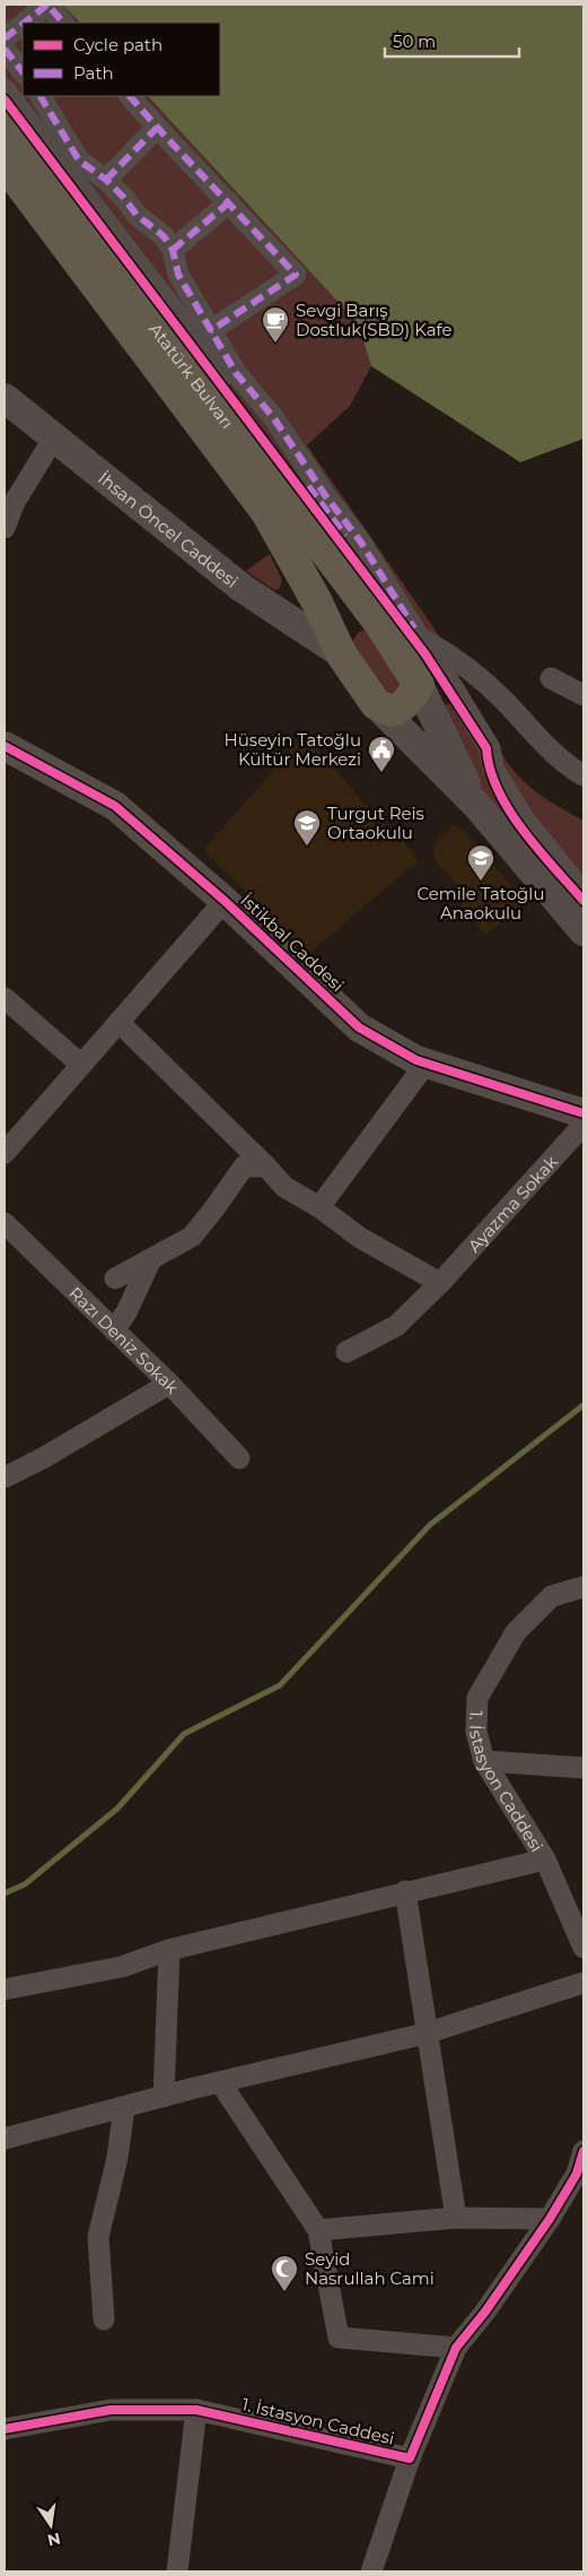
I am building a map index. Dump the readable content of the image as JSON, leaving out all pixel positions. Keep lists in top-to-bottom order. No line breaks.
{"streets":{"main road":["Atatürk Bulvarı"],"street":["İhsan Öncel Caddesi","İstikbal Caddesi","Ayazma Sokak","Razı Deniz Sokak","1. İstasyon Caddesi"]},"crossings":[["Atatürk Bulvarı","İhsan Öncel Caddesi"]],"places":{"cafe":["Sevgi Barış Dostluk(SBD) Kafe"],"public building":["Hüseyin Tatoğlu Kültür Merkezi"],"school or university":["Turgut Reis Ortaokulu","Cemile Tatoğlu Anaokulu"],"mosque":["Seyid Nasrullah Cami"]},"legend":["Cycle path","Path"],"scale_bar":"50 m","north":"bottom"}
